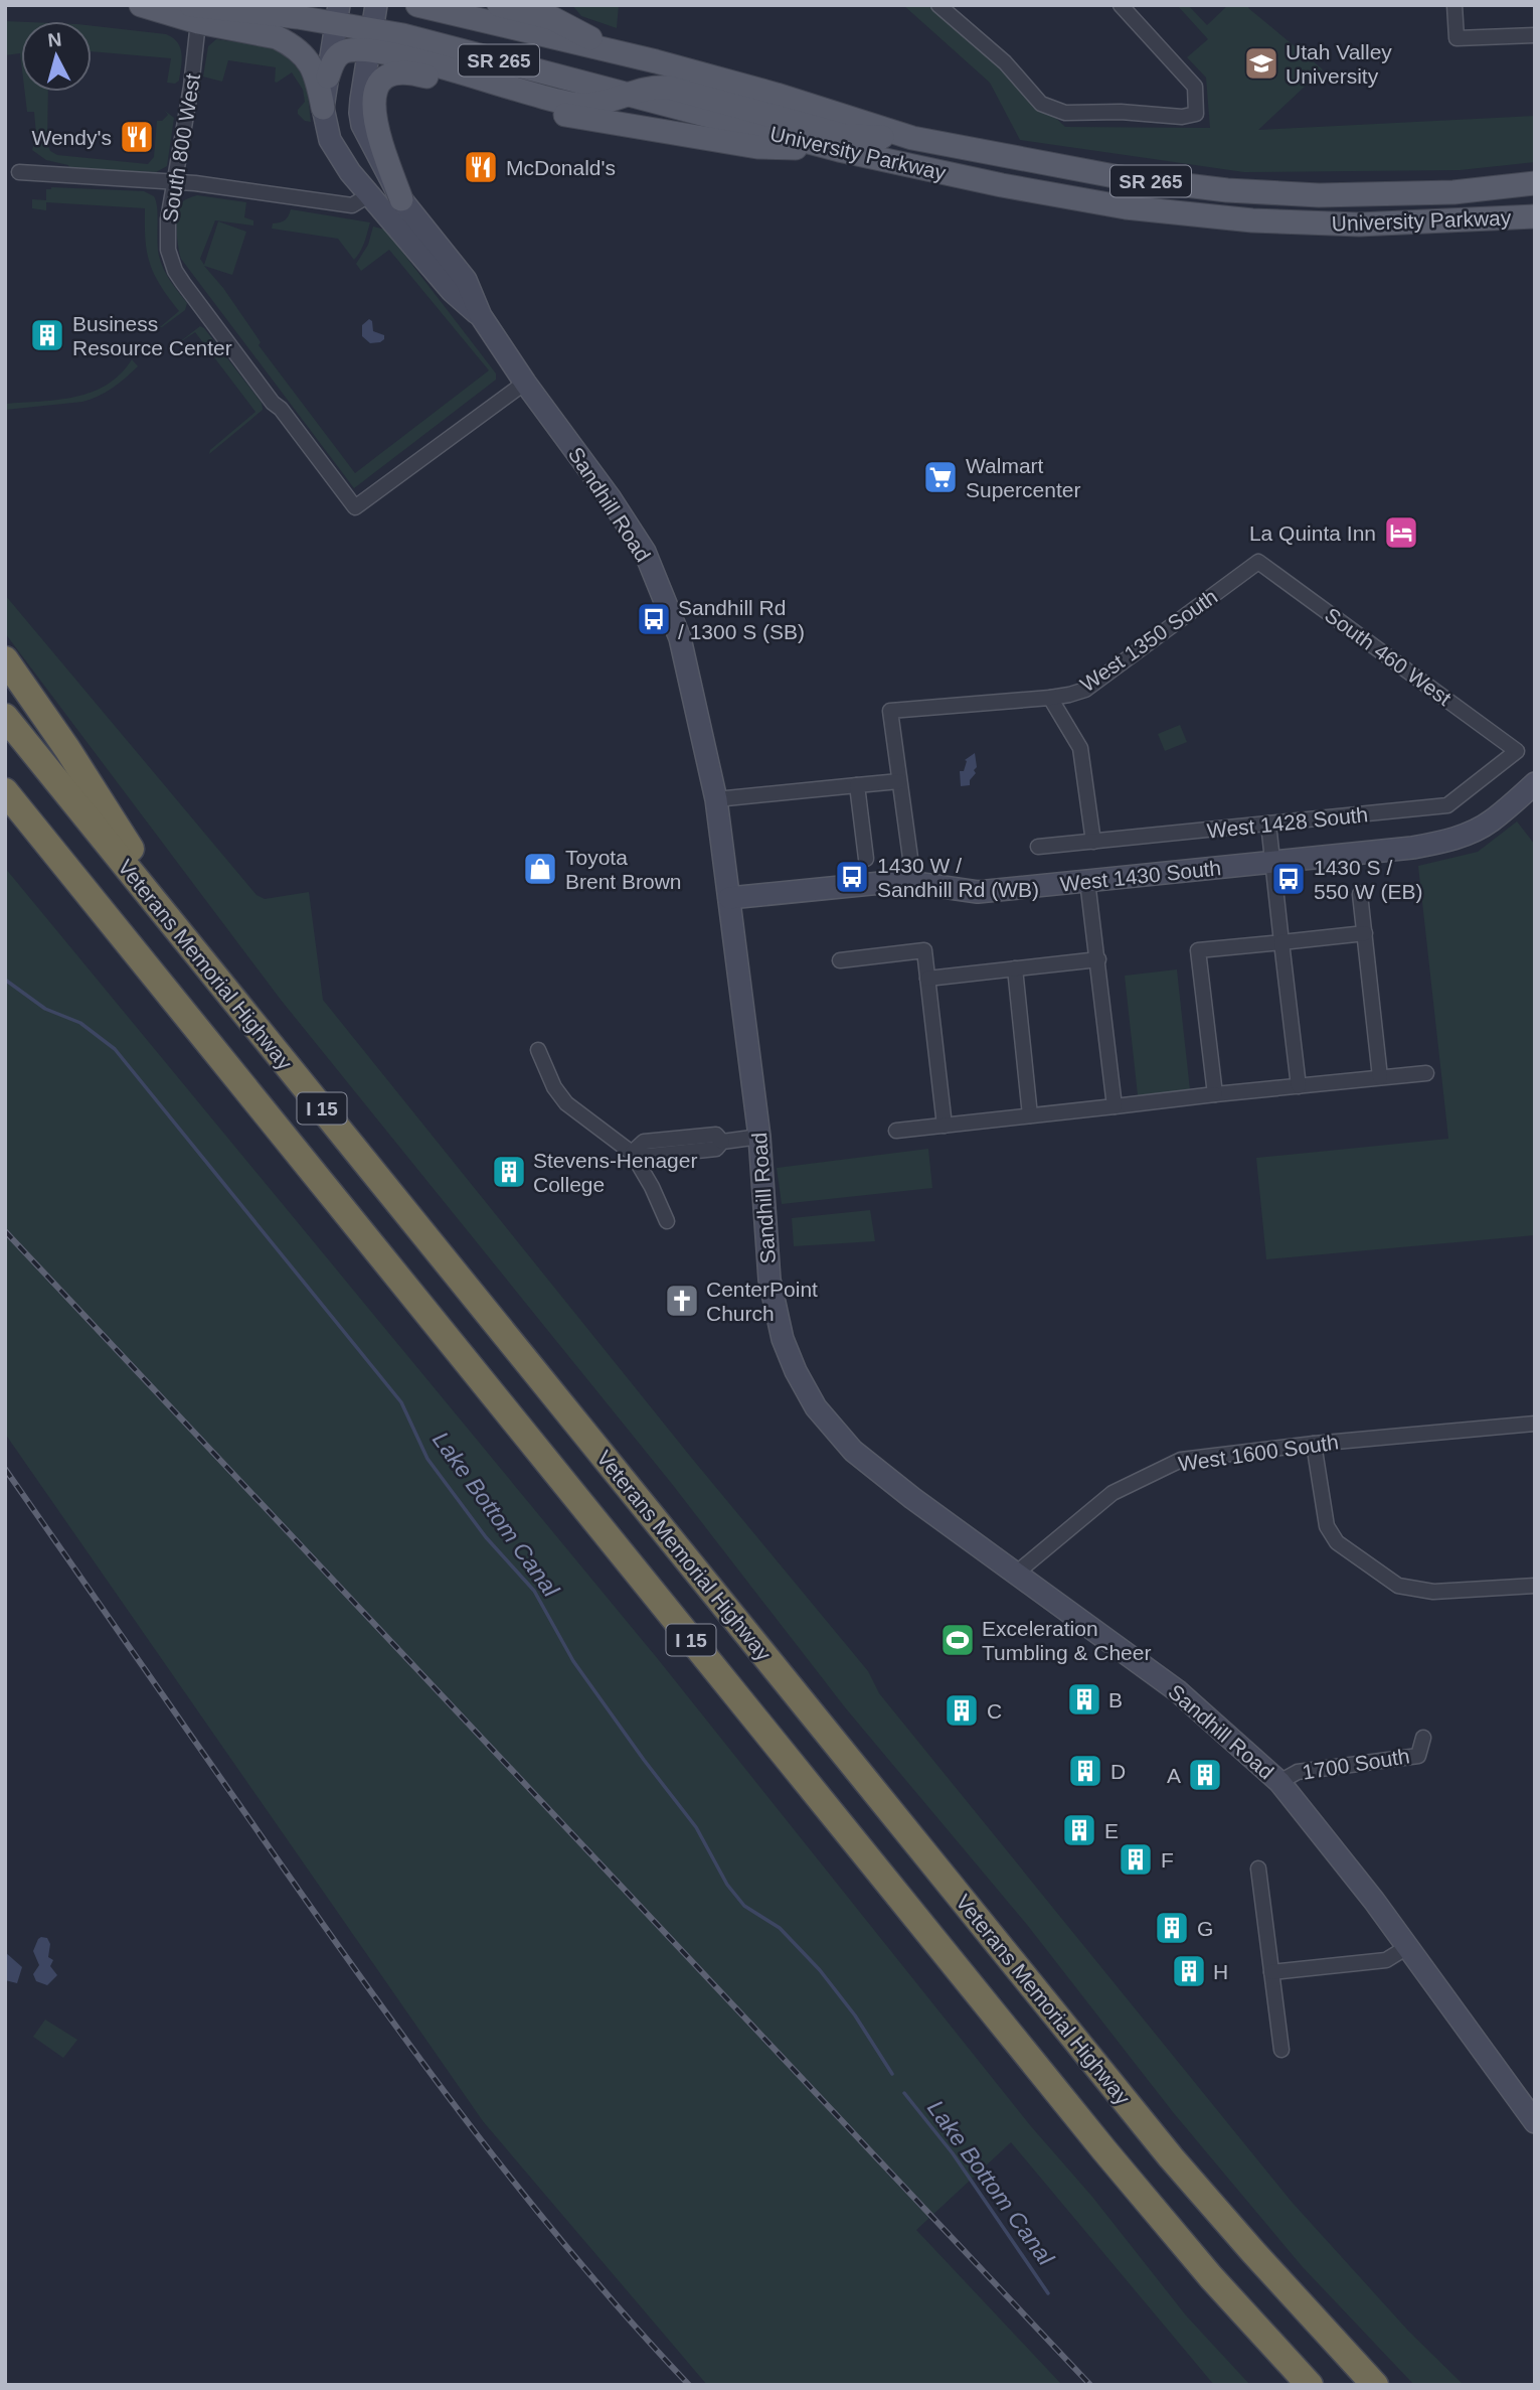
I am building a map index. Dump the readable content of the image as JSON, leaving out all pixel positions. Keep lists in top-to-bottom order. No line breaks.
{"streets":{"highway":["Veterans Memorial Highway","I 15"],"main road":["SR 265","University Parkway"],"street":["South 800 West","Sandhill Road","West 1350 South","South 460 West","West 1428 South","West 1430 South","West 1600 South","1700 South"]},"crossings":[["South 800 West","University Parkway"],["South 800 West","Sandhill Road"],["University Parkway","Sandhill Road"],["Sandhill Road","West 1430 South"],["Sandhill Road","West 1600 South"],["Sandhill Road","1700 South"],["West 1350 South","South 460 West"],["South 460 West","West 1428 South"]],"water":["Lake Bottom Canal"],"places":{"school or university":["Utah Valley University"],"restaurant":["Wendy's","McDonald's"],"building":["Business Resource Center","Stevens-Henager College","B","C","D","A","E","F","G","H"],"supermarket":["Walmart Supercenter"],"hotel":["La Quinta Inn"],"bus stop":["Sandhill Rd / 1300 S (SB)","1430 W / Sandhill Rd (WB)","1430 S / 550 W (EB)"],"shop":["Toyota Brent Brown"],"church":["CenterPoint Church"],"sports":["Exceleration Tumbling & Cheer"]},"north":"top"}
